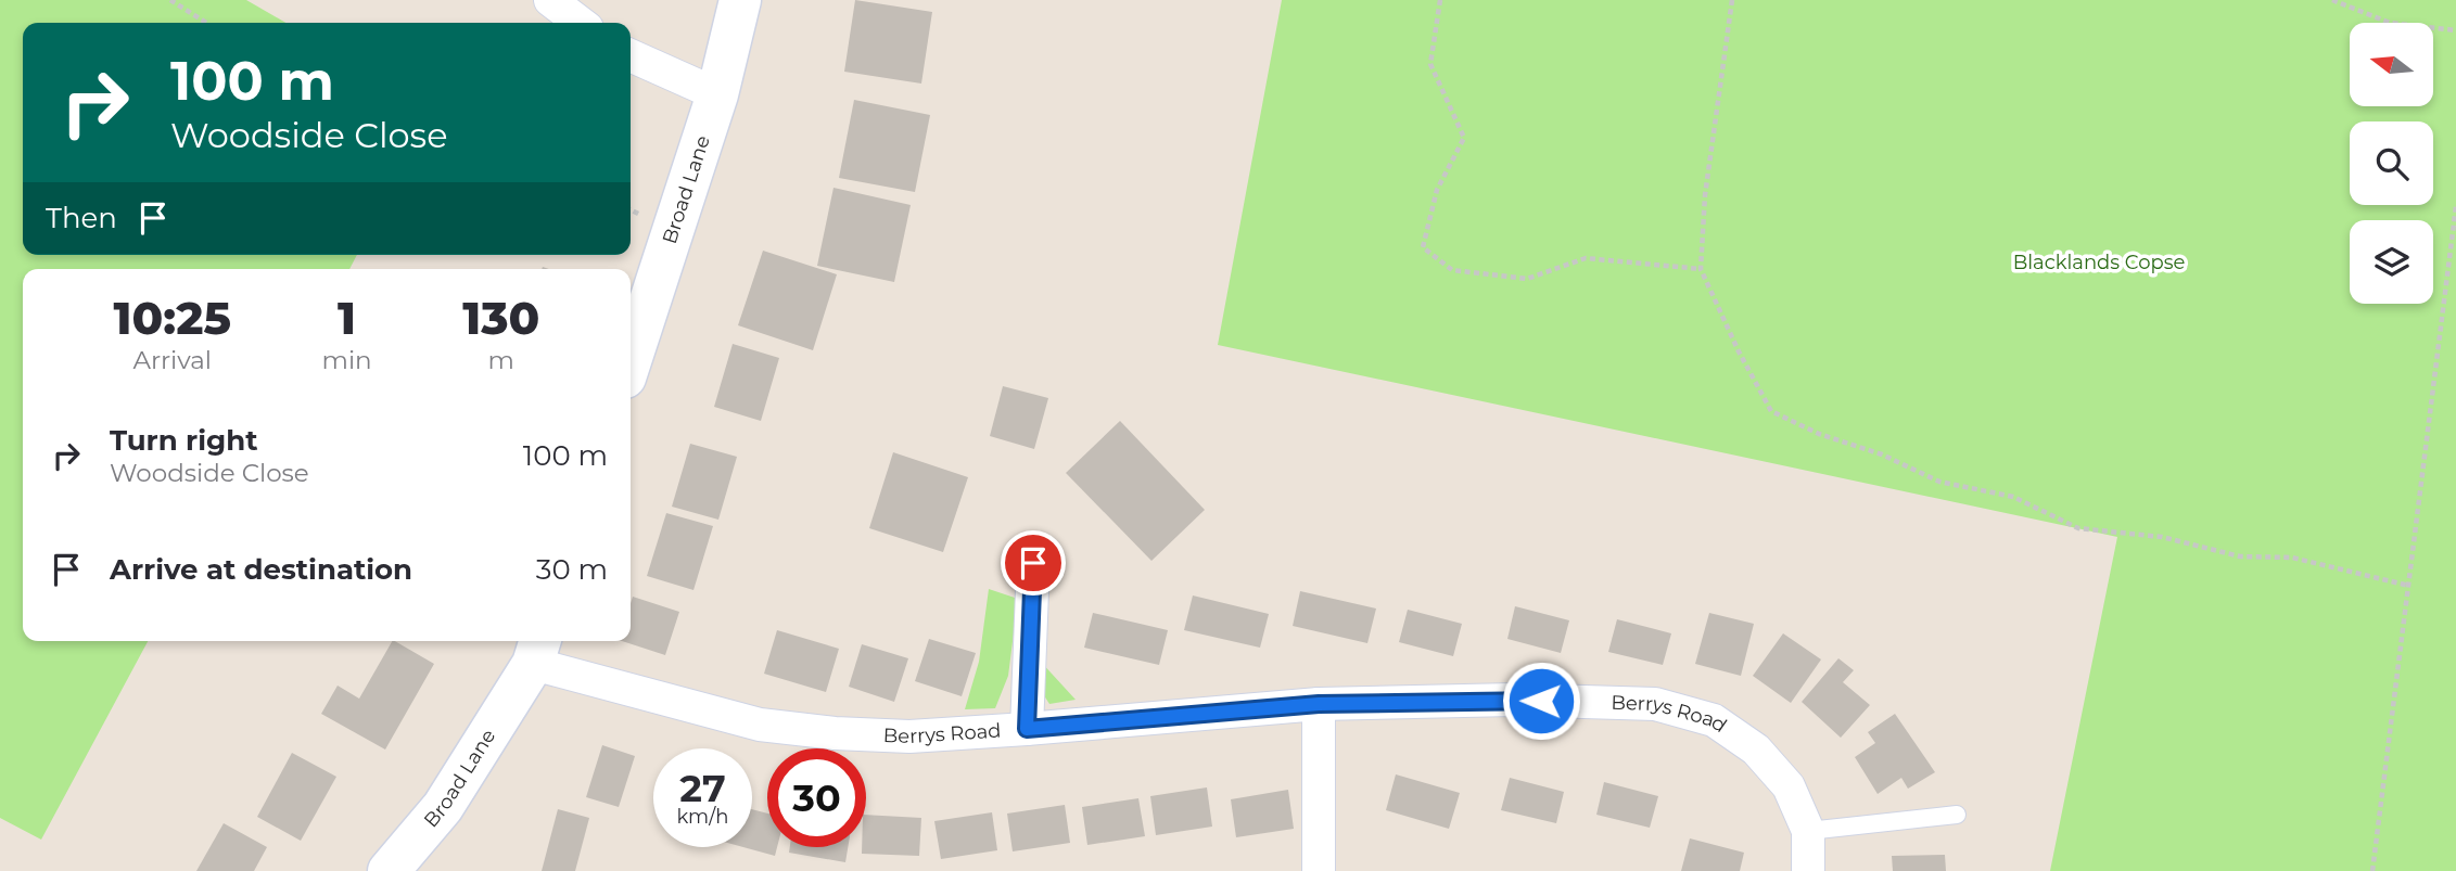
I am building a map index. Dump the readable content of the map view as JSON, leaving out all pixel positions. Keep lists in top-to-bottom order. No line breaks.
{"streets":{"street":["Broad Lane","Berrys Road"]},"crossings":[["Broad Lane","Berrys Road"]],"parks":["Blacklands Copse"],"north":"left","page":{"turn":["100 m","Woodside Close"],"then":"Then","eta":["10:25","Arrival","1","min","130","m"],"list":[{"name":"Turn right","note":"Woodside Close","value":"100 m"},{"name":"Arrive at destination","value":"30 m"}],"speed":"27 km/h","limit":"30"}}
